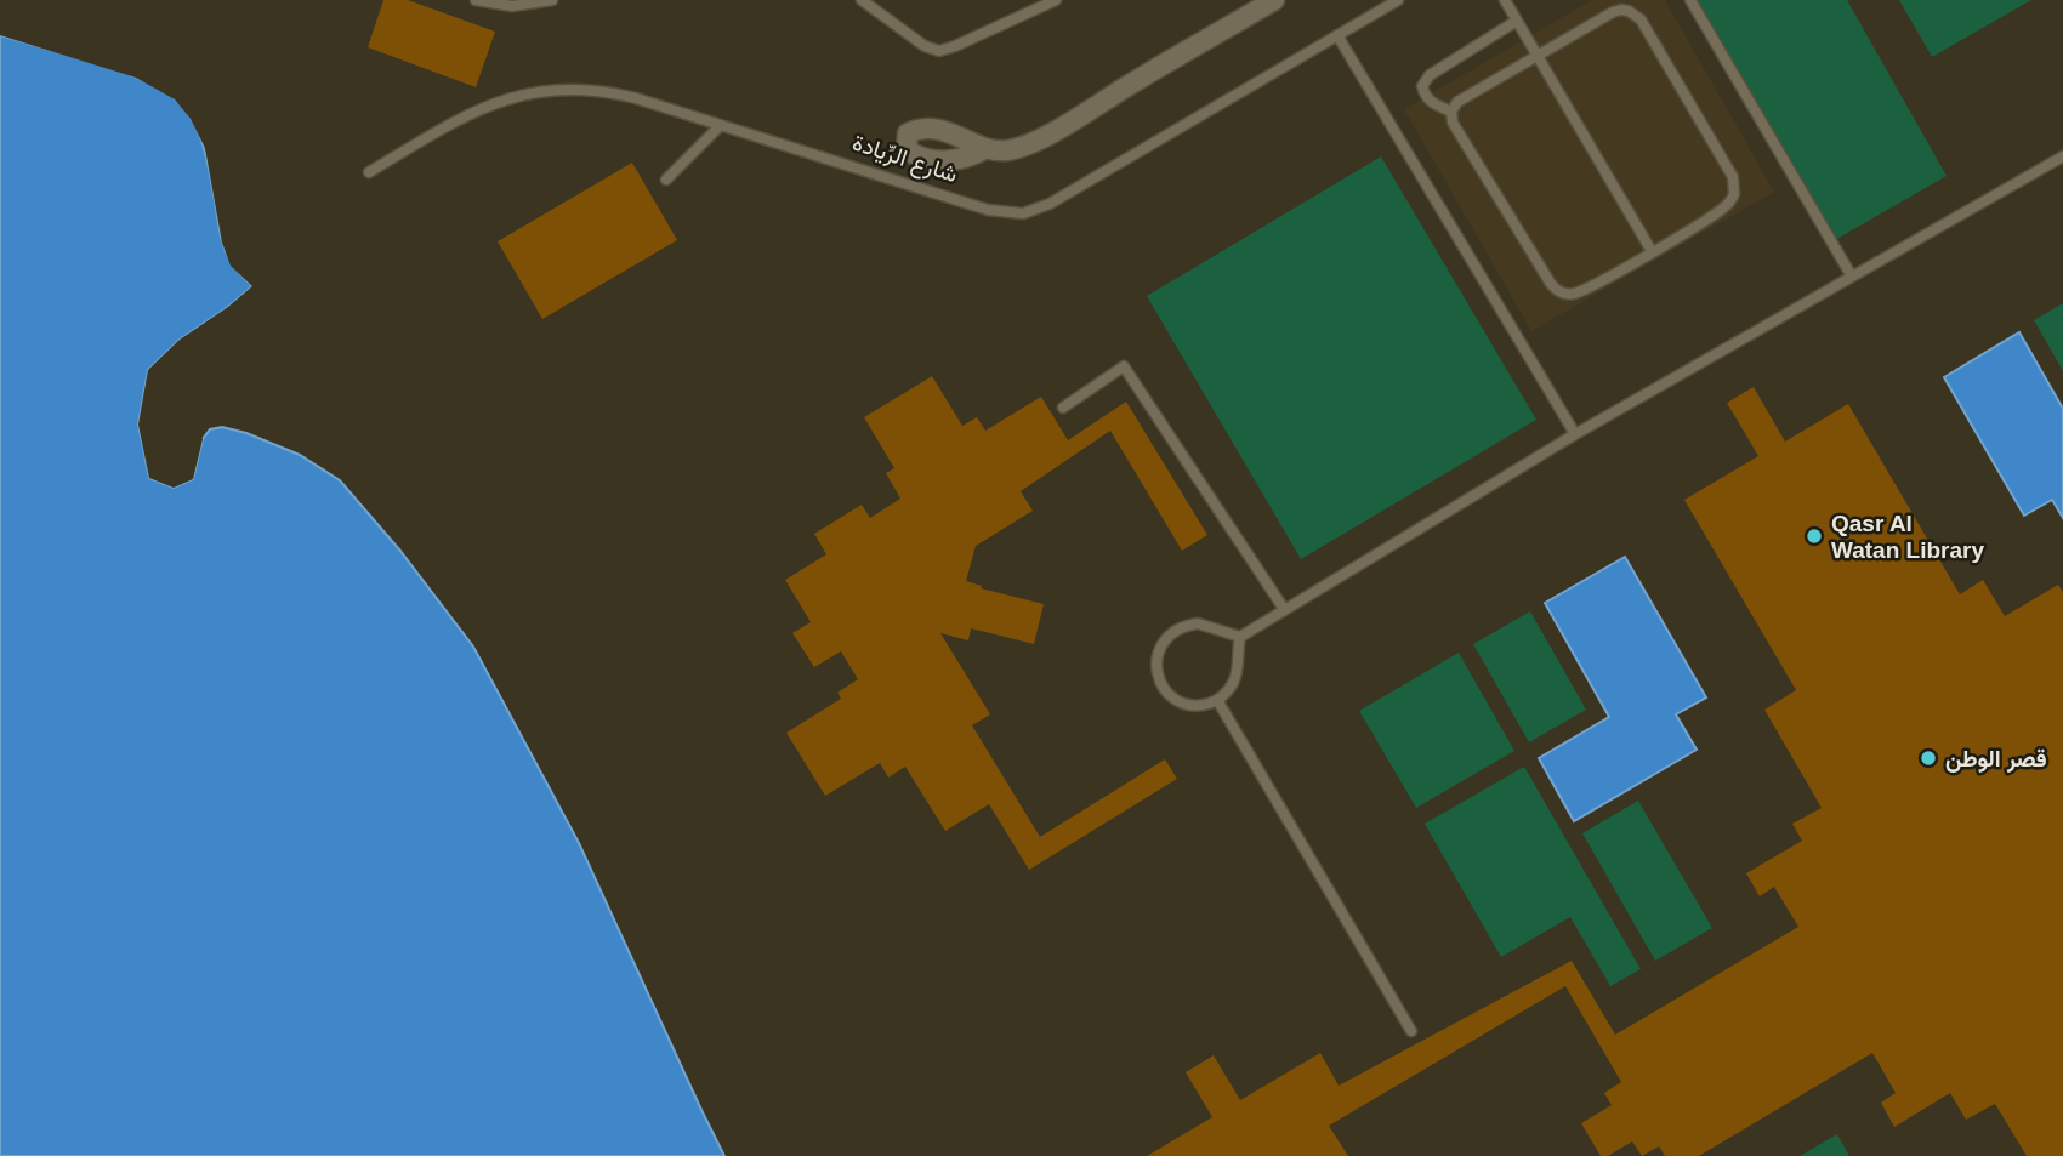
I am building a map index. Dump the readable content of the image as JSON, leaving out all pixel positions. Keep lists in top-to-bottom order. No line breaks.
{"streets":{"street":["شارع الرِّيادة"]},"places":["Qasr Al Watan Library","قصر الوطن"]}
